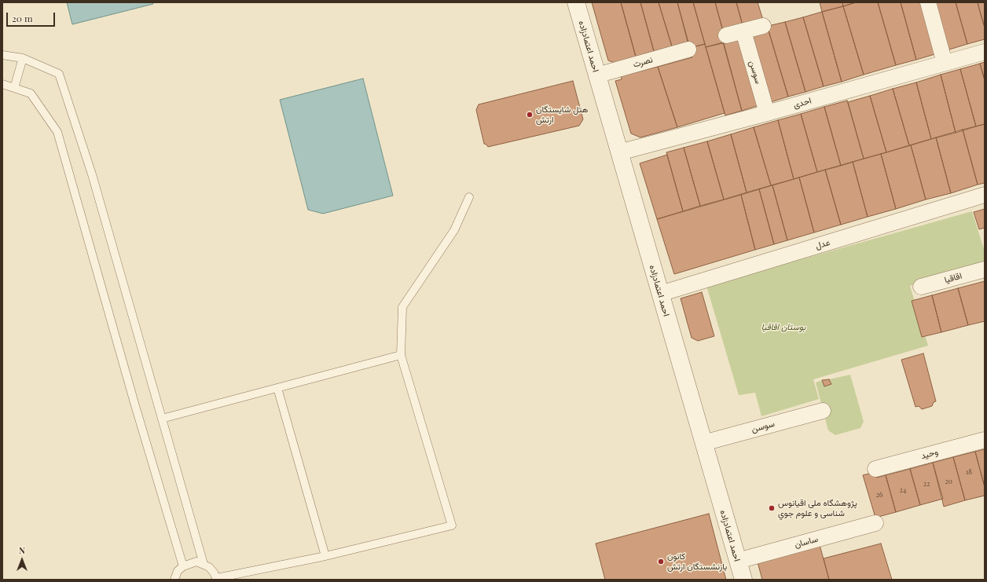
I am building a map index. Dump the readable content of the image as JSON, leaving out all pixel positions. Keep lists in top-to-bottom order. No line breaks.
{"streets":{"street":["احمد اعتمادزاده","نصرت","سوسن","احدی","عدل","اقاقیا","وحید","ساسان"]},"crossings":[["احمد اعتمادزاده","نصرت"],["احمد اعتمادزاده","سوسن"],["احمد اعتمادزاده","احدی"],["احمد اعتمادزاده","عدل"],["احمد اعتمادزاده","ساسان"],["سوسن","احدی"]],"parks":["بوستان اقاقیا"],"places":["هتل شایستگان ارتش","پژوهشگاه ملی اقیانوس شناسی و علوم جوي","کانون بازنشستگان ارتش"],"house_numbers":["18","20","22","24","26"],"scale_bar":"20 m","north":"top"}
